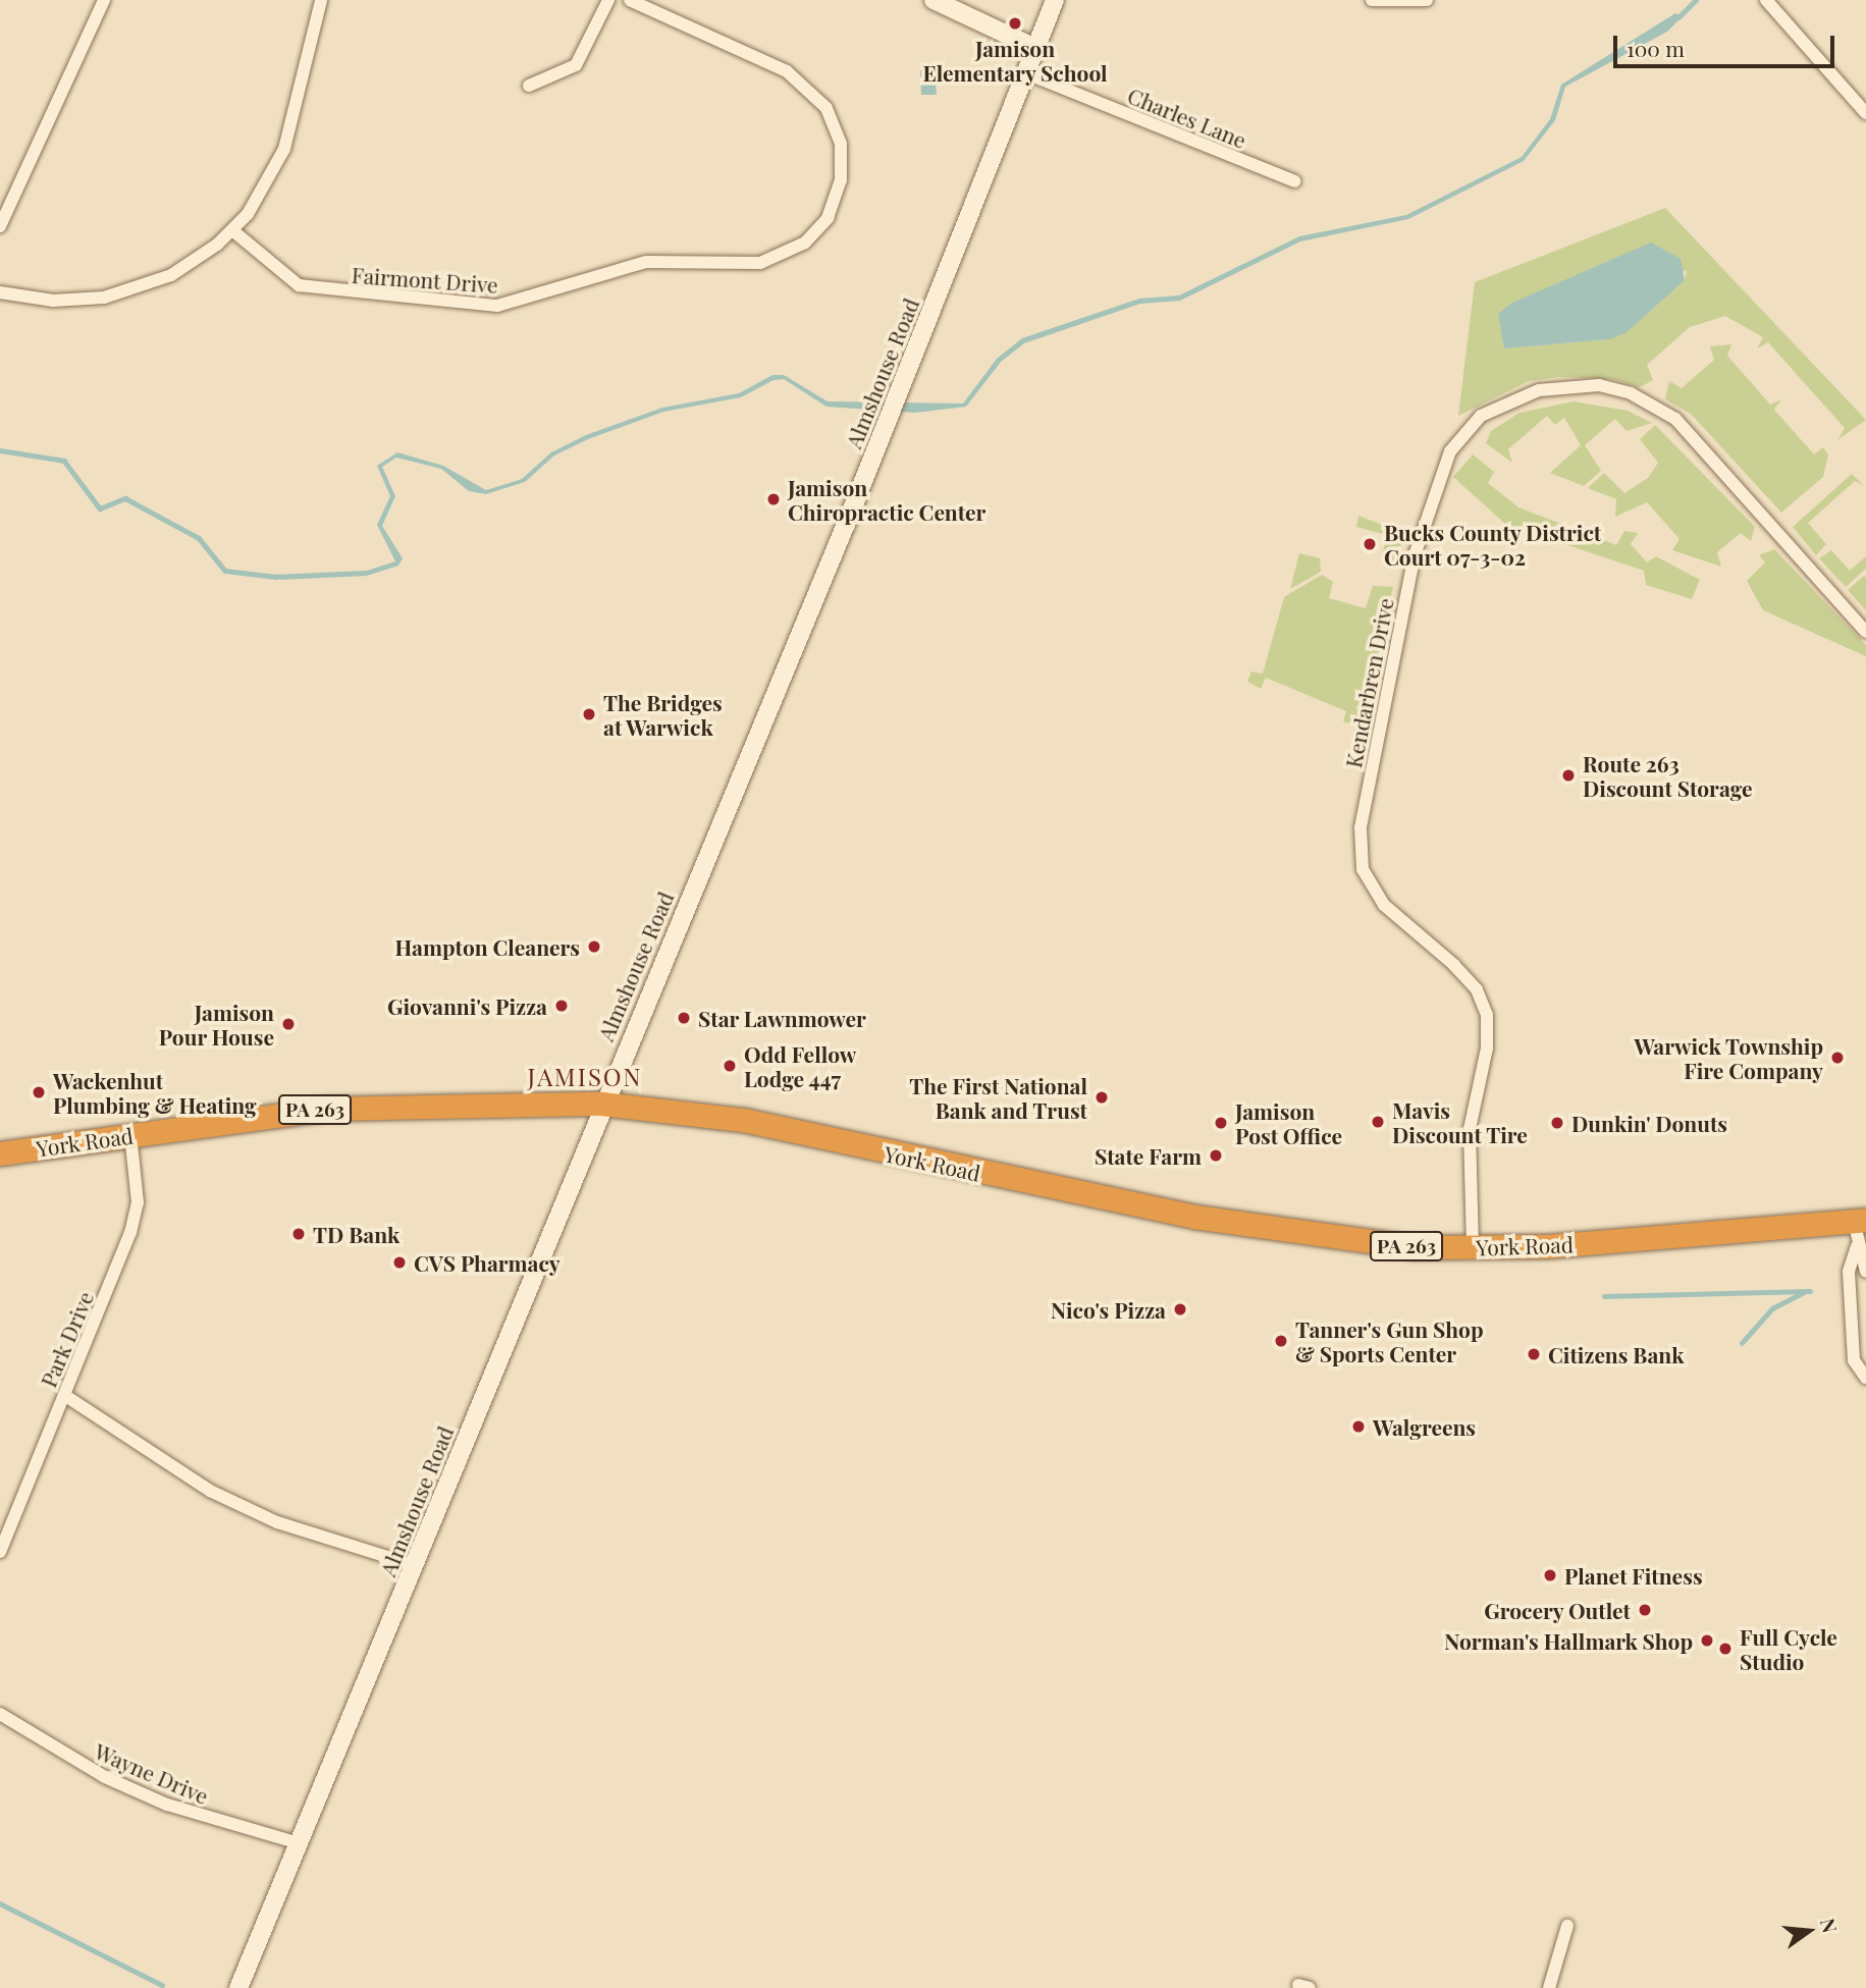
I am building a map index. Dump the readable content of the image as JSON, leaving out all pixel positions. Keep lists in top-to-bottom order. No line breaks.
{"streets":{"highway":["PA 263","York Road"],"main road":["Almshouse Road"],"street":["Charles Lane","Fairmont Drive","Kendarbren Drive","Park Drive","Wayne Drive"]},"crossings":[["Charles Lane","Almshouse Road"],["Almshouse Road","York Road"],["Almshouse Road","Wayne Drive"],["Kendarbren Drive","York Road"],["York Road","Park Drive"]],"districts":["JAMISON"],"places":["Jamison Elementary School","Jamison Chiropractic Center","Bucks County District Court 07-3-02","The Bridges at Warwick","Route 263 Discount Storage","Hampton Cleaners","Giovanni's Pizza","Star Lawnmower","Jamison Pour House","Warwick Township Fire Company","Odd Fellow Lodge 447","Wackenhut Plumbing & Heating","The First National Bank and Trust","Mavis Discount Tire","Jamison Post Office","Dunkin' Donuts","State Farm","TD Bank","CVS Pharmacy","Nico's Pizza","Tanner's Gun Shop & Sports Center","Citizens Bank","Walgreens","Planet Fitness","Grocery Outlet","Norman's Hallmark Shop","Full Cycle Studio"],"scale_bar":"100 m","north":"right"}
